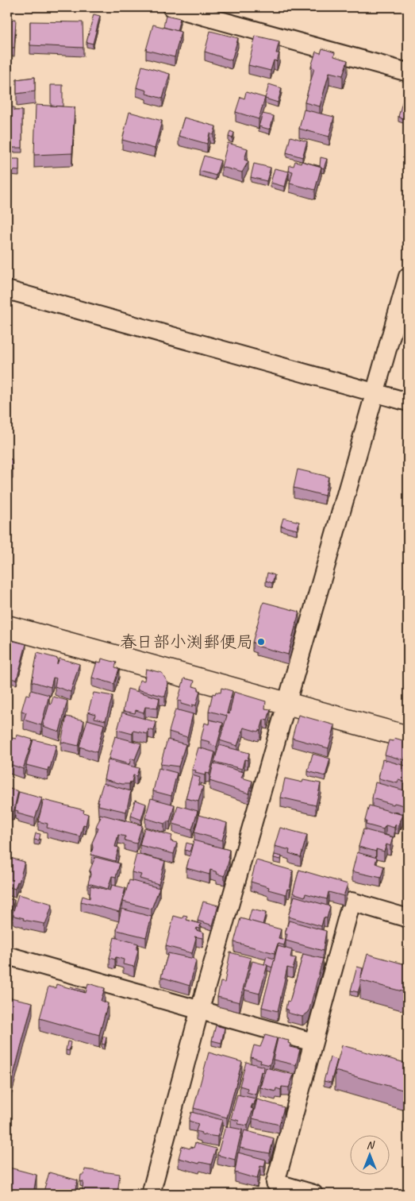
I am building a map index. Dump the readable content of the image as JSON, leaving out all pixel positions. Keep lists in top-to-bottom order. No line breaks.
{"places":["春日部小渕郵便局"],"north":"top"}
